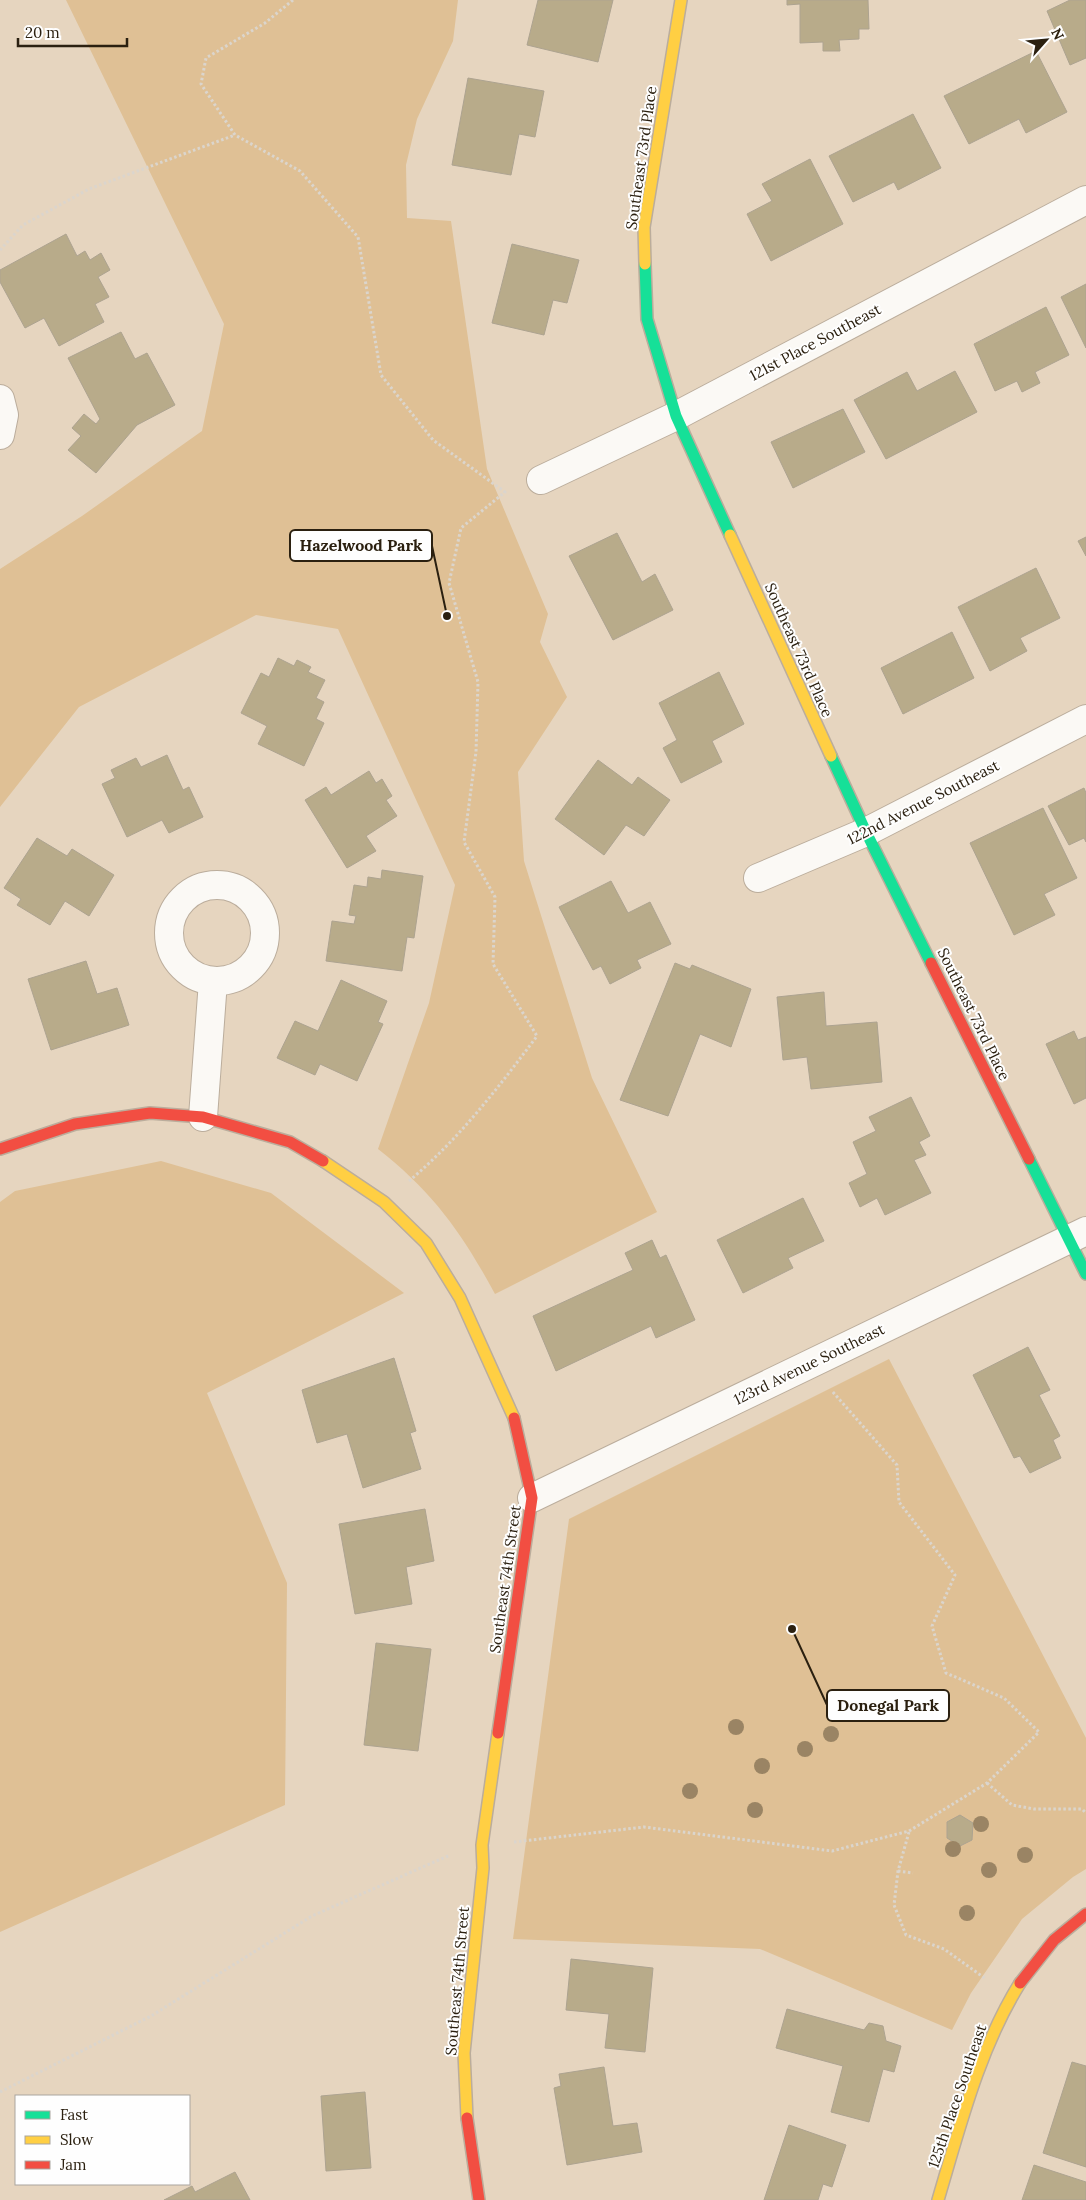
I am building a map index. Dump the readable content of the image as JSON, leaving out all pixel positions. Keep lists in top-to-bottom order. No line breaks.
{"streets":{"street":["Southeast 73rd Place","121st Place Southeast","122nd Avenue Southeast","123rd Avenue Southeast","Southeast 74th Street","125th Place Southeast"]},"crossings":[["Southeast 73rd Place","121st Place Southeast"],["Southeast 73rd Place","122nd Avenue Southeast"],["Southeast 73rd Place","123rd Avenue Southeast"],["123rd Avenue Southeast","Southeast 74th Street"]],"places":["Hazelwood Park","Donegal Park"],"legend":["Fast","Slow","Jam"],"scale_bar":"20 m","north":"top right"}
